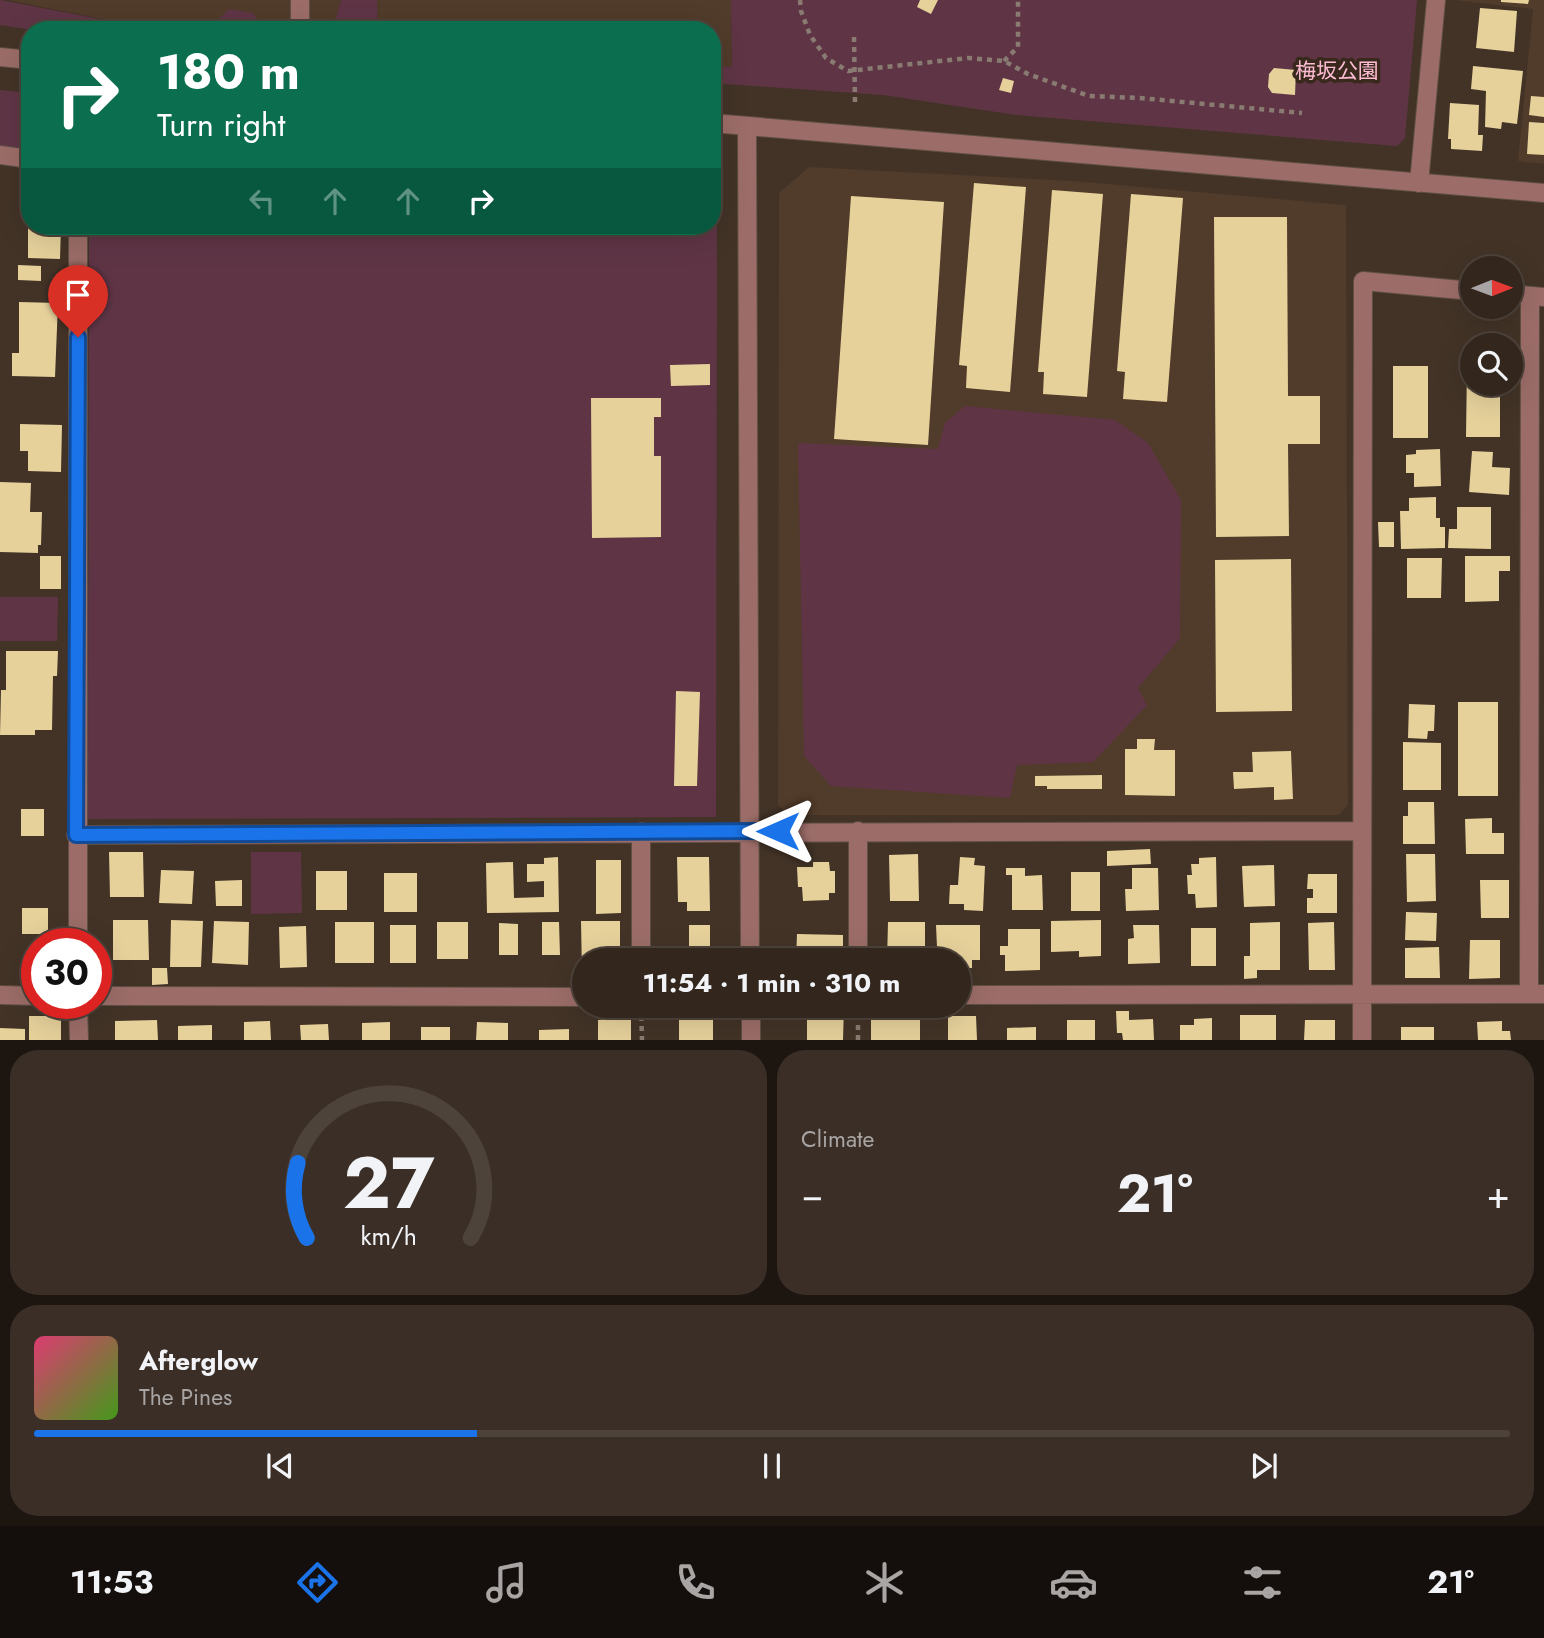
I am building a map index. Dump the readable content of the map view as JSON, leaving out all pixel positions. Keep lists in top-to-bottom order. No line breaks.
{"parks":["梅坂公園"],"north":"right","page":{"turn":["180 m","Turn right"],"limit":"30","trip":"11:54 · 1 min · 310 m","tile":"Climate","heat":["−","21°","+"],"song":["Afterglow","The Pines"],"tabs":["11:53","21°"],"gauge":["27","km/h"]}}
